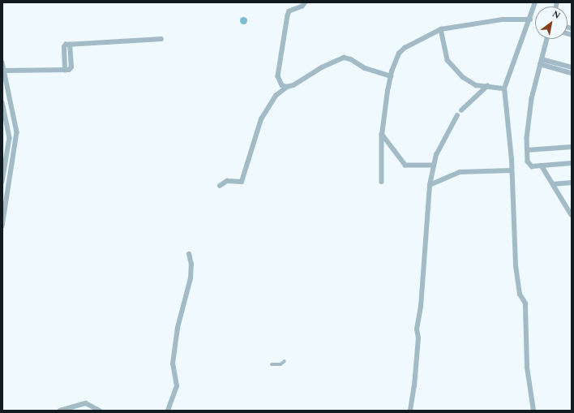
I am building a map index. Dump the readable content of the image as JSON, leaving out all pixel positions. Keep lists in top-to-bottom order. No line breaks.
{"north":"top right"}
